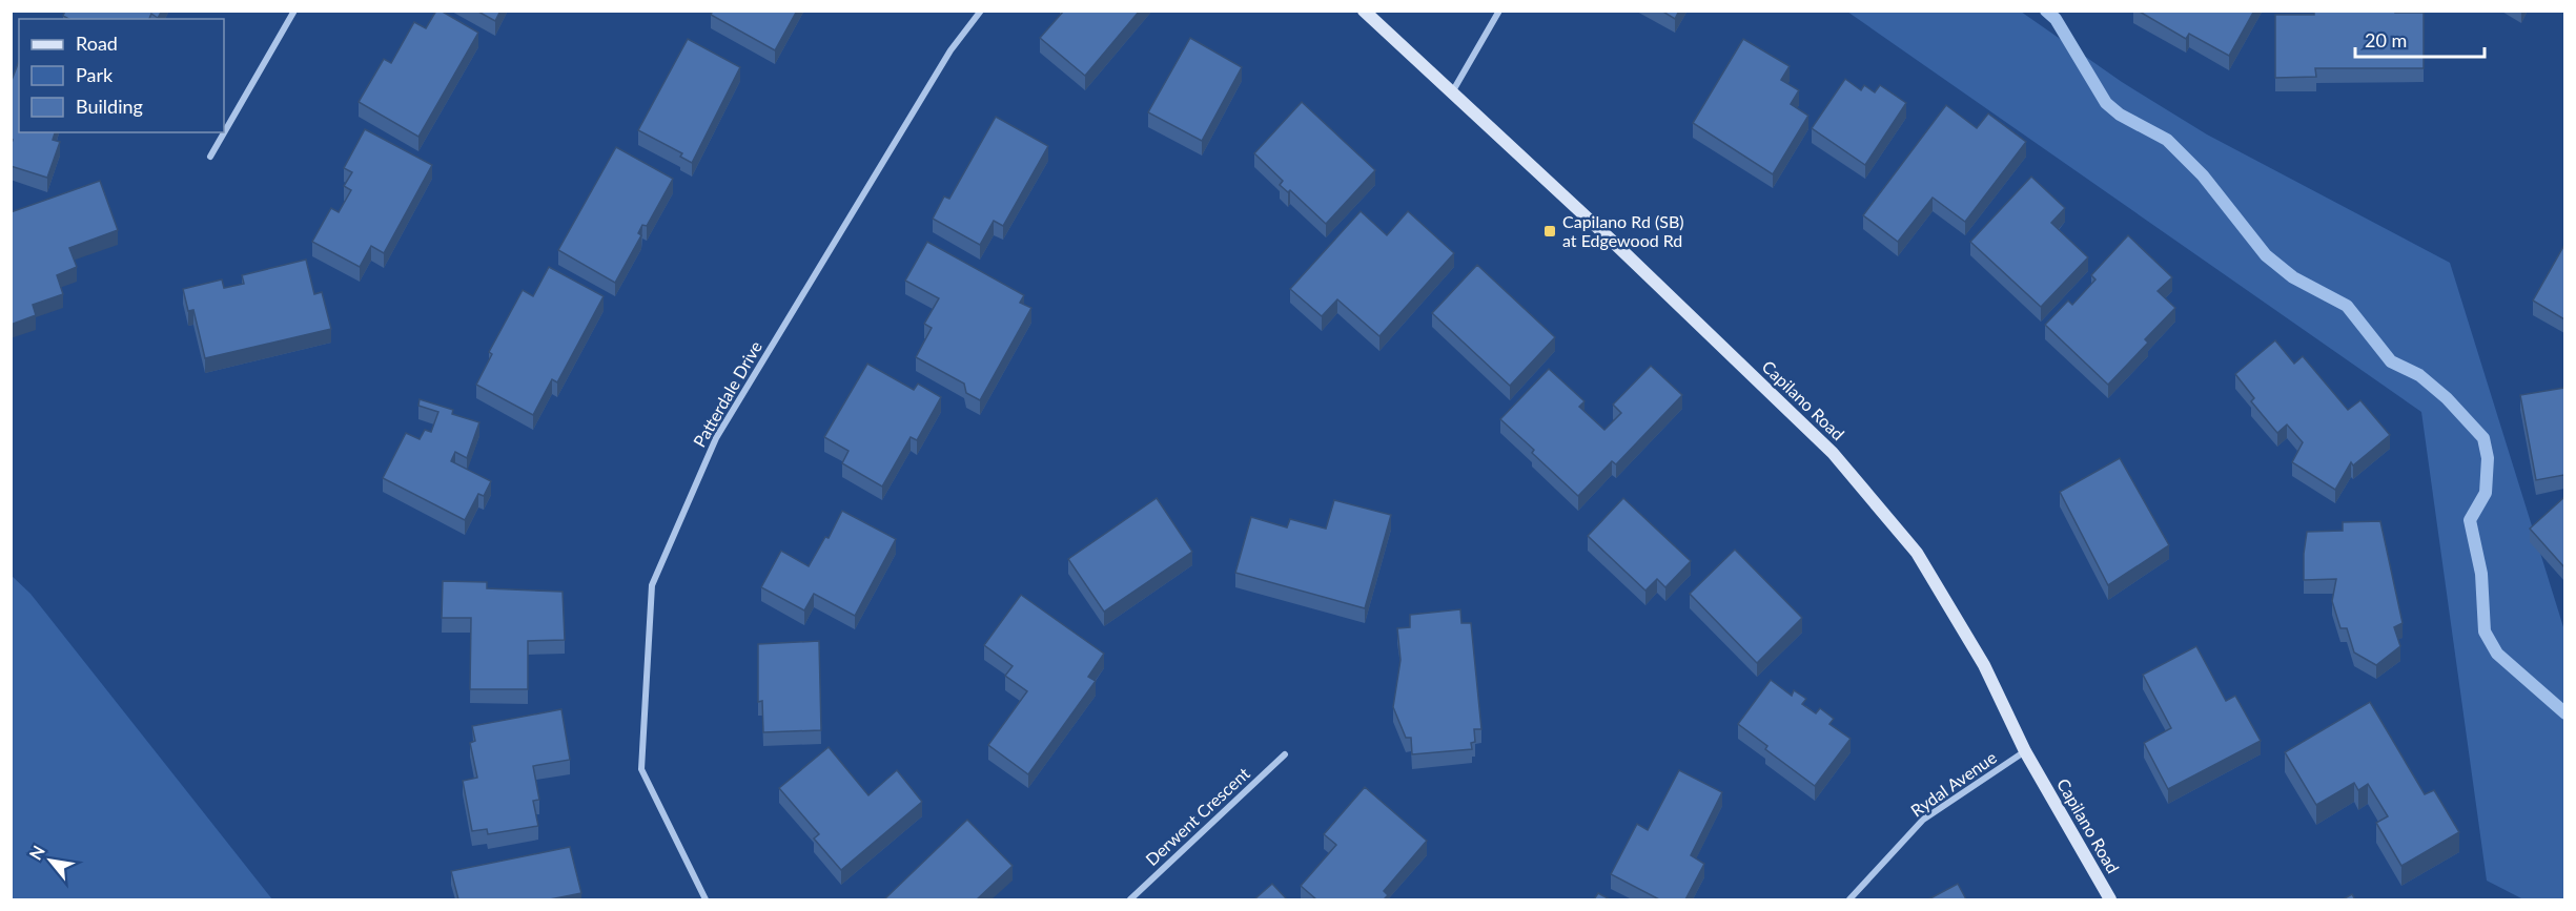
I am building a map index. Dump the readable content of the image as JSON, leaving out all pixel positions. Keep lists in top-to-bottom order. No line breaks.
{"streets":{"main road":["Capilano Road"],"street":["Patterdale Drive","Rydal Avenue","Derwent Crescent"]},"crossings":[["Capilano Road","Rydal Avenue"]],"places":{"transit":["Capilano Rd (SB) at Edgewood Rd"]},"legend":["Road","Park","Building"],"scale_bar":"20 m","north":"top left"}
